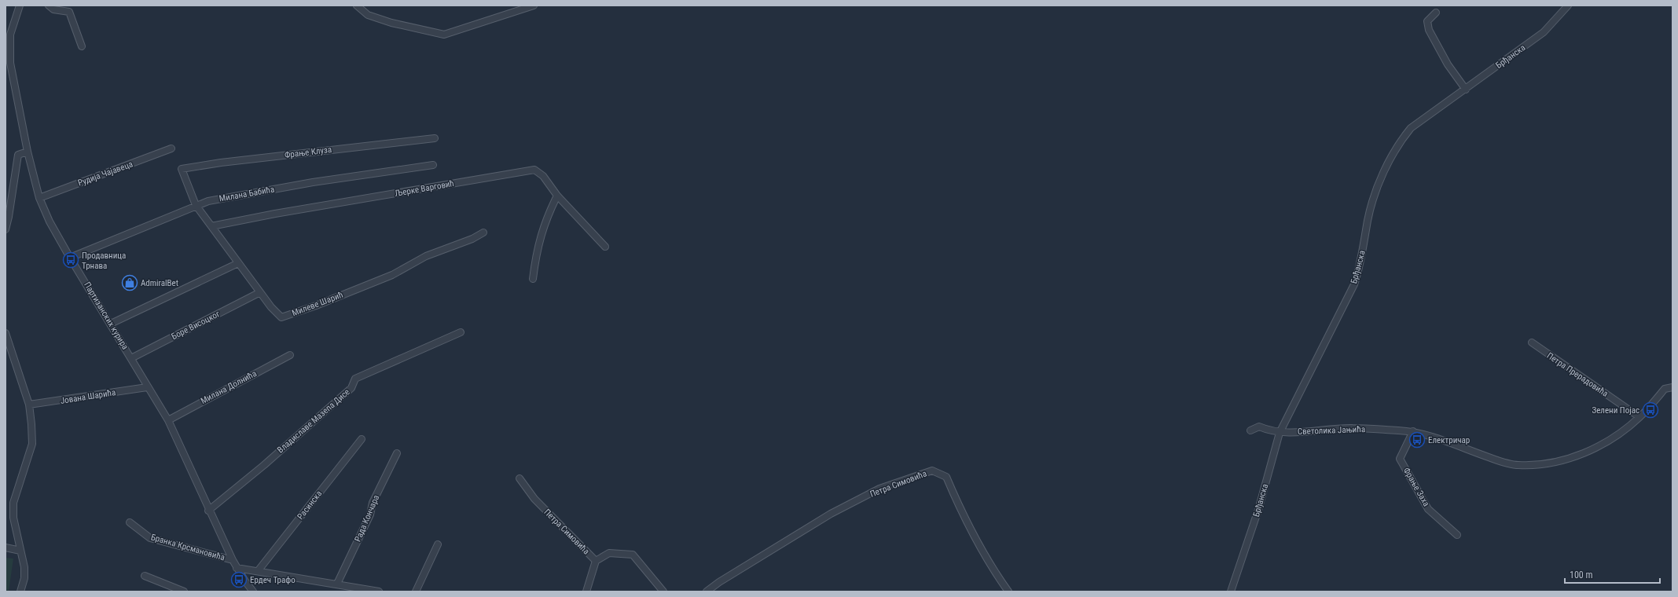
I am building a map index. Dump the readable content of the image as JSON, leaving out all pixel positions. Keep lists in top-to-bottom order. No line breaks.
{"streets":{"street":["Брђанска","Фрање Клуза","Рудија Чајавеца","Љерке Варговић","Милана Бабића","Милеве Шарић","Партизанских курира","Боре Висоцког","Петра Прерадовића","Милана Долнића","Јована Шарића","Владиславе Мазепа Дисе","Светолика Јањића","Петра Симовића","Фрање Заха","Расинска","Рада Кончара","Бранка Крсмановића"]},"crossings":[["Брђанска","Светолика Јањића"],["Фрање Клуза","Милеве Шарић"],["Рудија Чајавеца","Партизанских курира"],["Љерке Варговић","Милеве Шарић"],["Милана Бабића","Милеве Шарић"],["Милана Бабића","Партизанских курира"],["Милеве Шарић","Боре Висоцког"],["Партизанских курира","Боре Висоцког"],["Партизанских курира","Милана Долнића"],["Партизанских курира","Јована Шарића"],["Партизанских курира","Владиславе Мазепа Дисе"],["Партизанских курира","Бранка Крсмановића"],["Петра Прерадовића","Светолика Јањића"],["Светолика Јањића","Фрање Заха"]],"places":{"bus stop":["Продавница Трнава","Зелени Појас","Електричар","Ердеч Трафо"],"shop":["AdmiralBet"]},"scale_bar":"100 m"}
